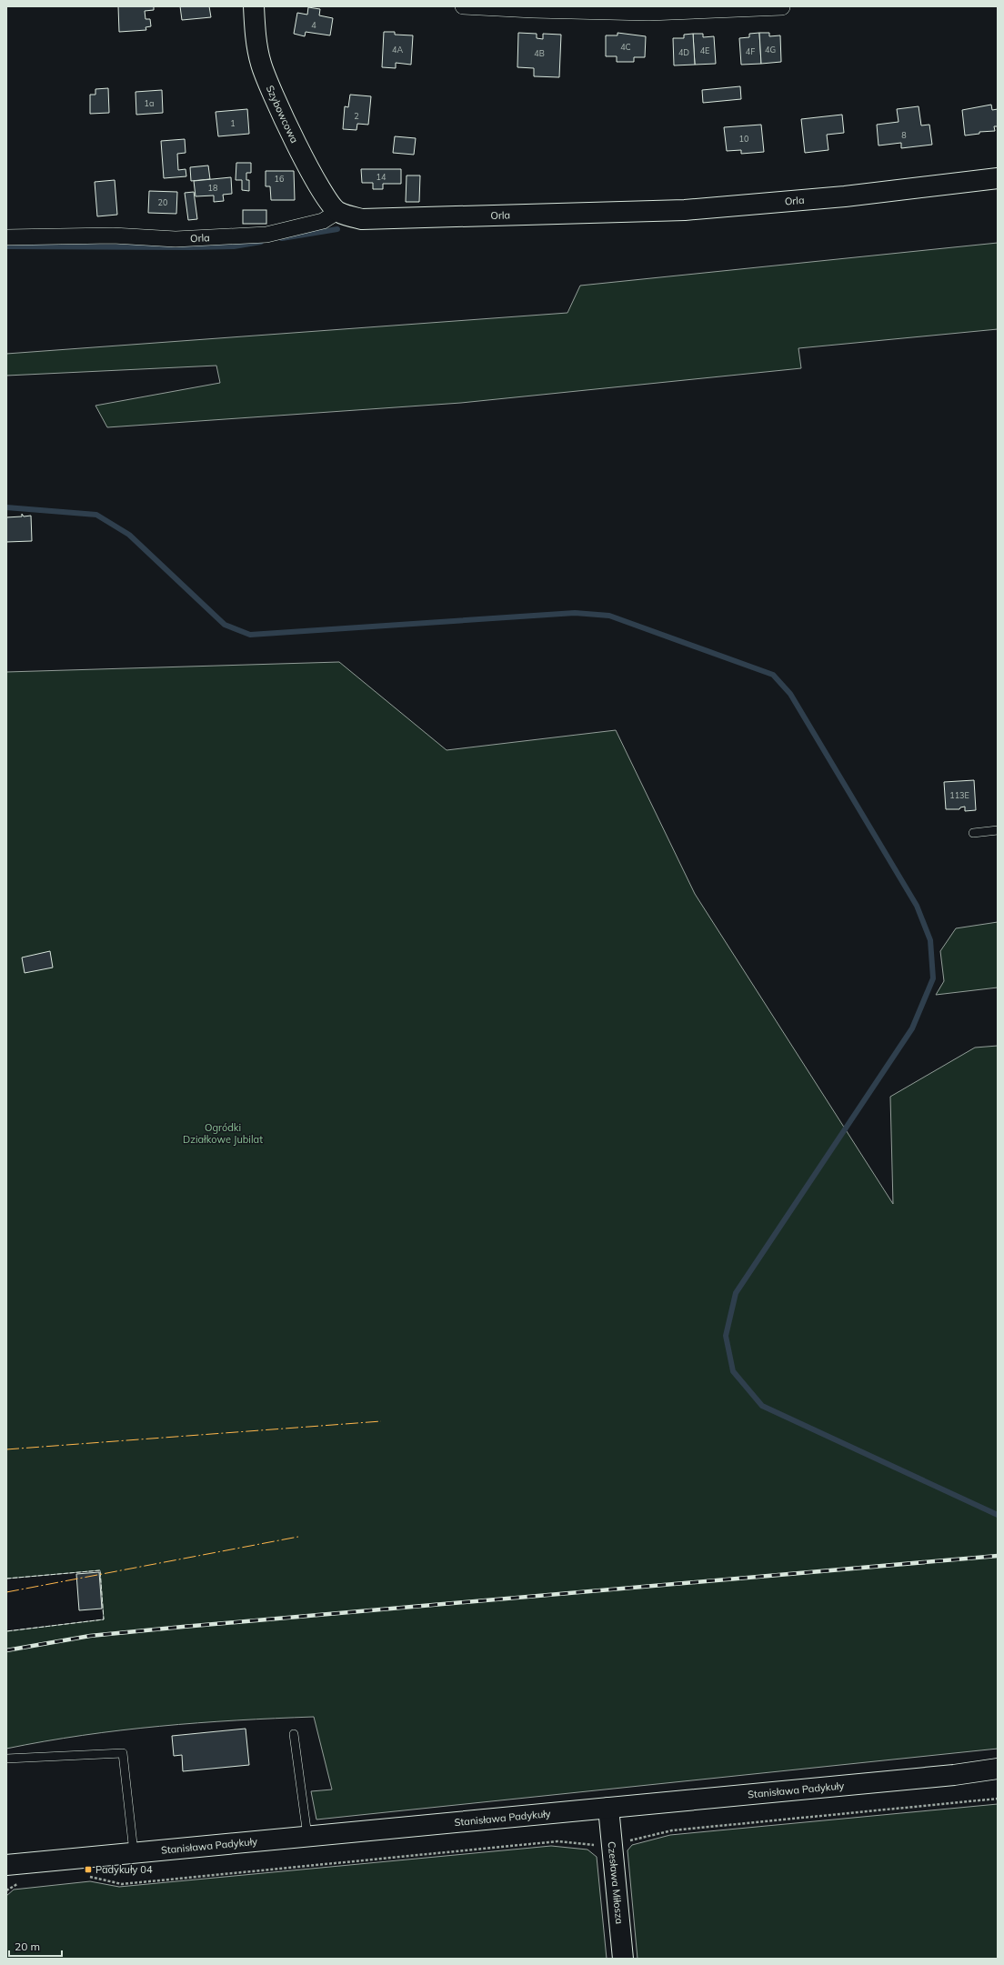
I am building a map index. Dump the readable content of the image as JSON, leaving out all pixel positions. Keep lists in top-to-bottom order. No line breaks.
{"streets":{"street":["Szybowcowa","Orla","Stanisława Padykuły","Czesława Miłosza"]},"crossings":[["Szybowcowa","Orla"],["Stanisława Padykuły","Czesława Miłosza"]],"parks":["Ogródki Działkowe Jubilat"],"places":{"transit":["Padykuły 04"]},"house_numbers":["4","4C","4A","4G","4E","4F","4D","4B","1a","2","1","8","10","14","16","18","20","113E"],"scale_bar":"20 m"}
